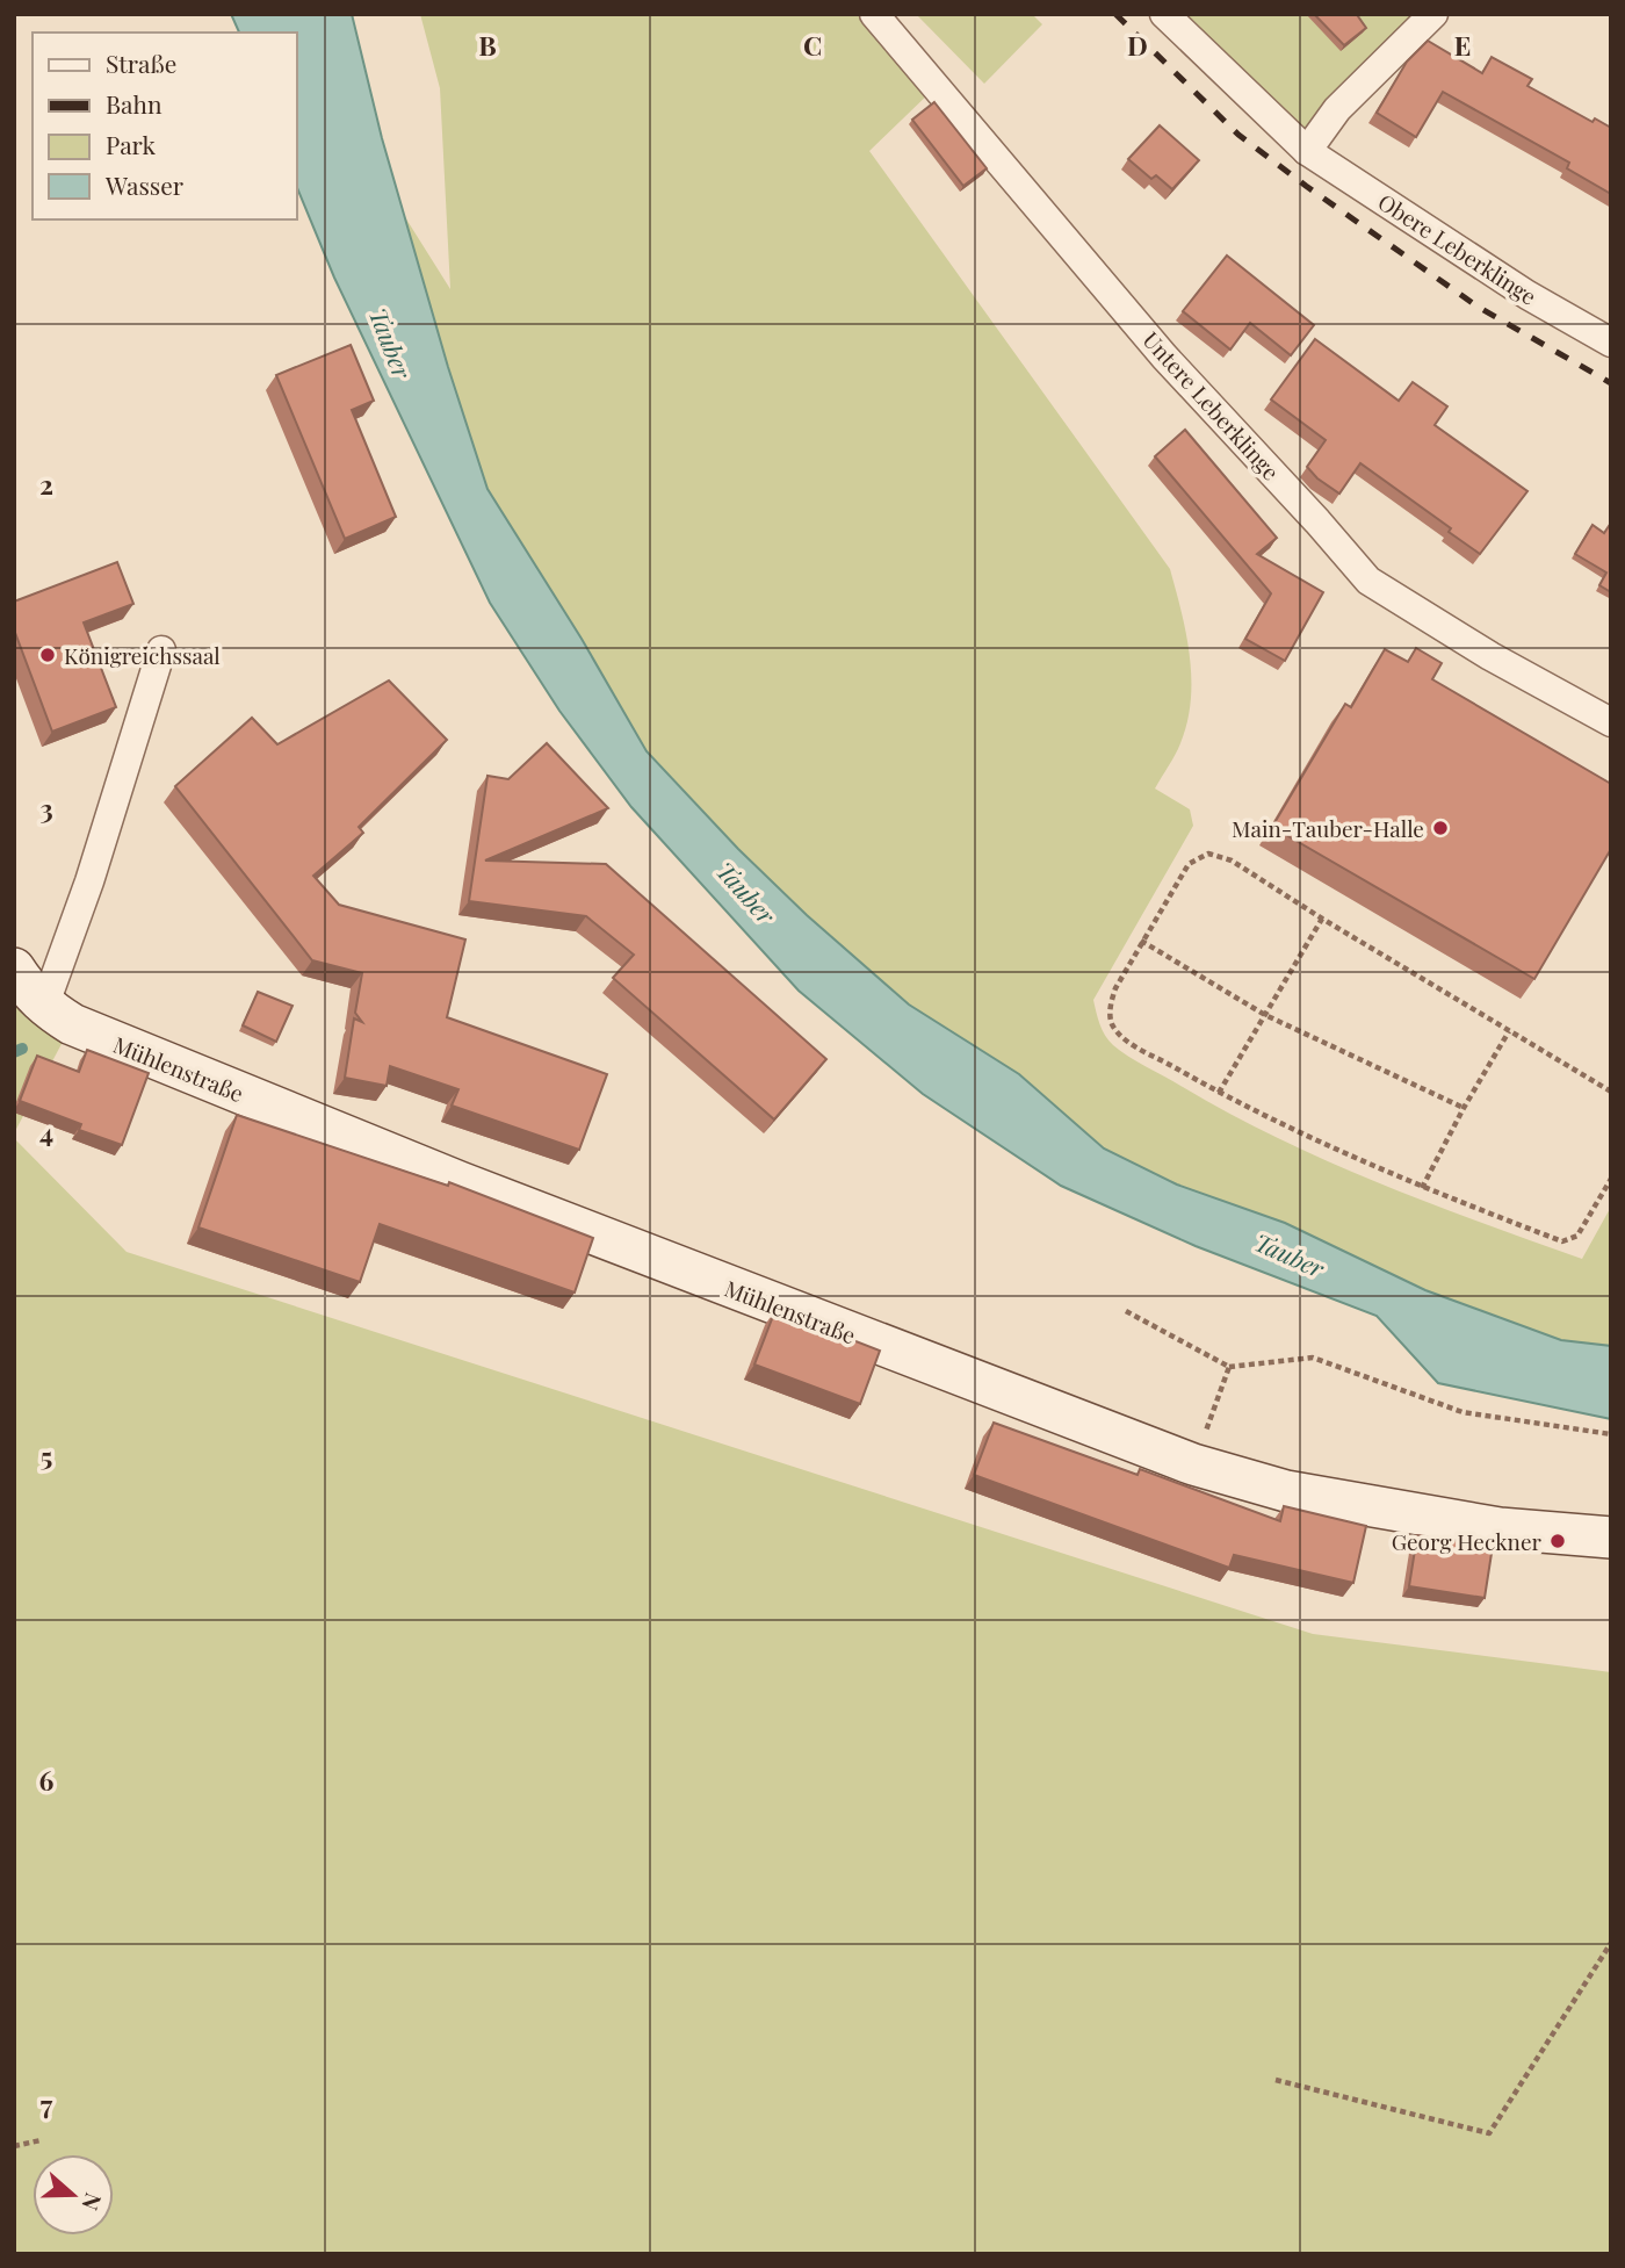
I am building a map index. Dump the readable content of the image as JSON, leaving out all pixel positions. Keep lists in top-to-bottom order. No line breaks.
{"streets":{"main road":["Mühlenstraße"],"street":["Obere Leberklinge","Untere Leberklinge"]},"water":["Tauber"],"places":["Königreichssaal","Main-Tauber-Halle","Georg Heckner"],"legend":["Straße","Bahn","Park","Wasser"],"north":"right","grid":{"columns":["B","C","D","E"],"rows":["2","3","4","5","6","7"]}}
